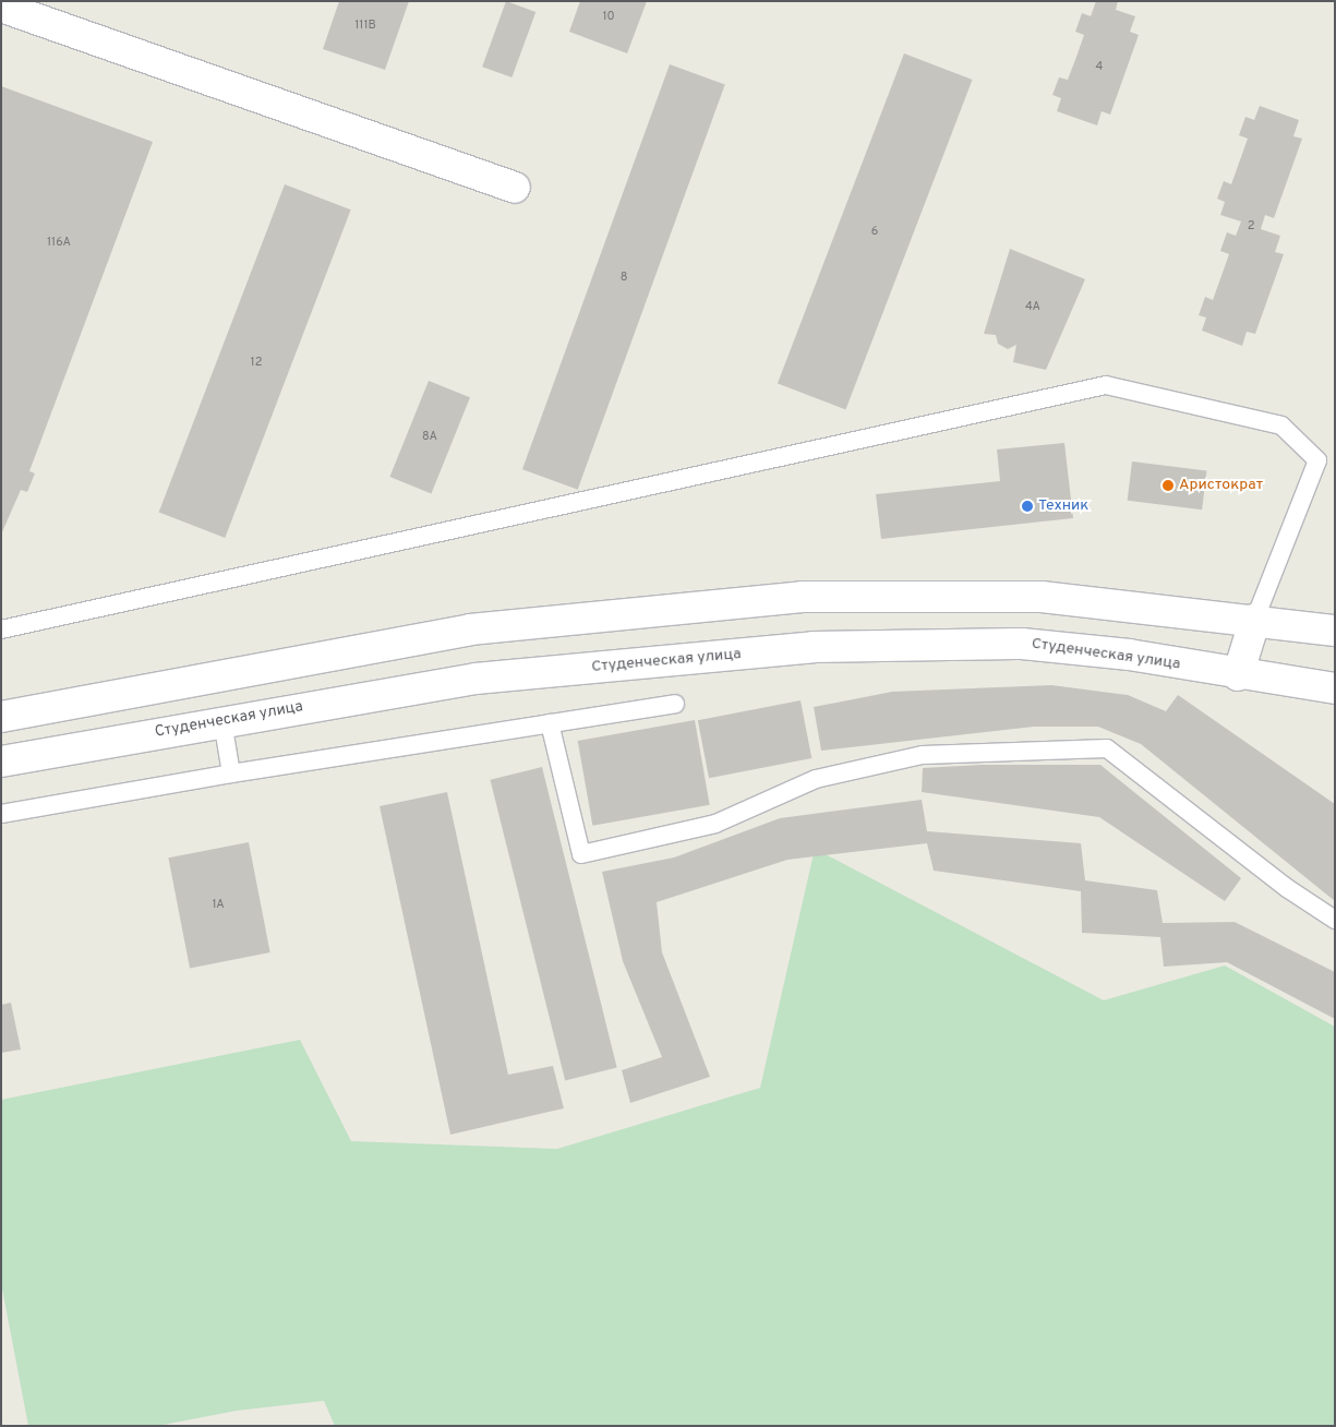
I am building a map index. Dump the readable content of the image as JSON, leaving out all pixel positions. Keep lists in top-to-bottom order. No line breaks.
{"streets":{"main road":["Студенческая улица"]},"places":["Аристократ","Техник"],"house_numbers":["10","111В","4","2","6","116А","8","4А","12","8А","1А"]}
